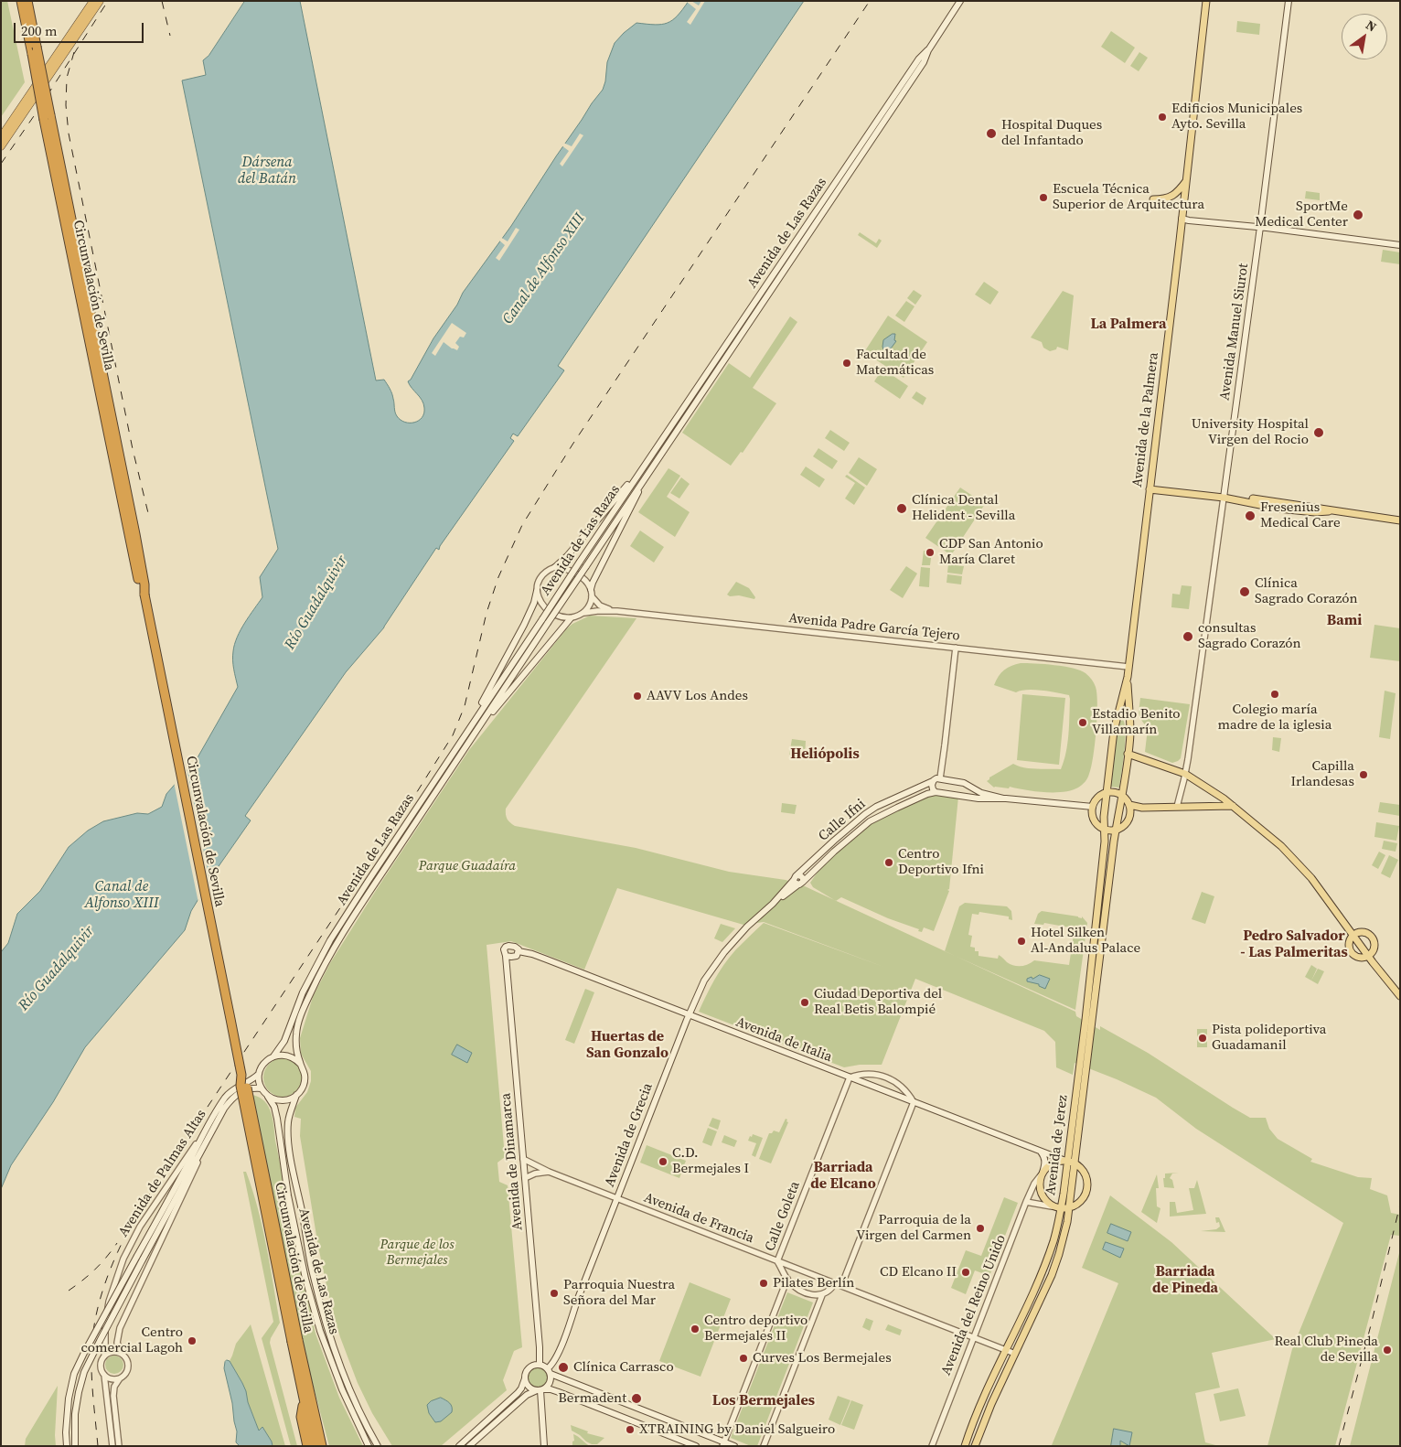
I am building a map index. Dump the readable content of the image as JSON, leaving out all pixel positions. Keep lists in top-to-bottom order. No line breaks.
{"streets":{"highway":["Circunvalación de Sevilla"],"main road":["Avenida de Las Razas","Avenida Manuel Siurot","Avenida de la Palmera","Calle Ifni","Avenida de Italia","Avenida de Grecia","Avenida de Jerez","Avenida de Dinamarca","Avenida de Palmas Altas"],"street":["Avenida Padre García Tejero","Calle Goleta","Avenida de Francia","Avenida del Reino Unido"]},"crossings":[["Avenida de Las Razas","Avenida de Palmas Altas"],["Avenida de la Palmera","Avenida Padre García Tejero"],["Avenida de la Palmera","Avenida de Jerez"],["Calle Ifni","Avenida de Grecia"],["Avenida de Italia","Avenida de Grecia"],["Avenida de Italia","Avenida de Jerez"],["Avenida de Italia","Avenida de Dinamarca"],["Avenida de Italia","Calle Goleta"],["Avenida de Grecia","Avenida de Dinamarca"],["Avenida de Grecia","Avenida de Francia"],["Avenida de Jerez","Avenida de Francia"],["Avenida de Dinamarca","Avenida de Francia"],["Calle Goleta","Avenida de Francia"],["Avenida de Francia","Avenida del Reino Unido"]],"districts":["La Palmera","Bami","Heliópolis","Pedro Salvador - Las Palmeritas","Huertas de San Gonzalo","Barriada de Elcano","Barriada de Pineda","Los Bermejales"],"water":["Dársena del Batán","Canal de Alfonso XIII","Río Guadalquivir"],"parks":["Parque Guadaíra","Parque de los Bermejales"],"places":["Edificios Municipales Ayto. Sevilla","Hospital Duques del Infantado","Escuela Técnica Superior de Arquitectura","SportMe Medical Center","Facultad de Matemáticas","University Hospital Virgen del Rocio","Clínica Dental Helident - Sevilla","Fresenius Medical Care","CDP San Antonio María Claret","Clínica Sagrado Corazón","consultas Sagrado Corazón","Colegio maría madre de la iglesia","AAVV Los Andes","Estadio Benito Villamarín","Capilla Irlandesas","Centro Deportivo Ifni","Hotel Silken Al-Andalus Palace","Ciudad Deportiva del Real Betis Balompié","Pista polideportiva Guadamanil","C.D. Bermejales I","Parroquia de la Virgen del Carmen","CD Elcano II","Pilates Berlín","Parroquia Nuestra Señora del Mar","Centro deportivo Bermejales II","Centro comercial Lagoh","Real Club Pineda de Sevilla","Curves Los Bermejales","Clínica Carrasco","Bermadent","XTRAINING by Daniel Salgueiro"],"scale_bar":"200 m","north":"top right"}
